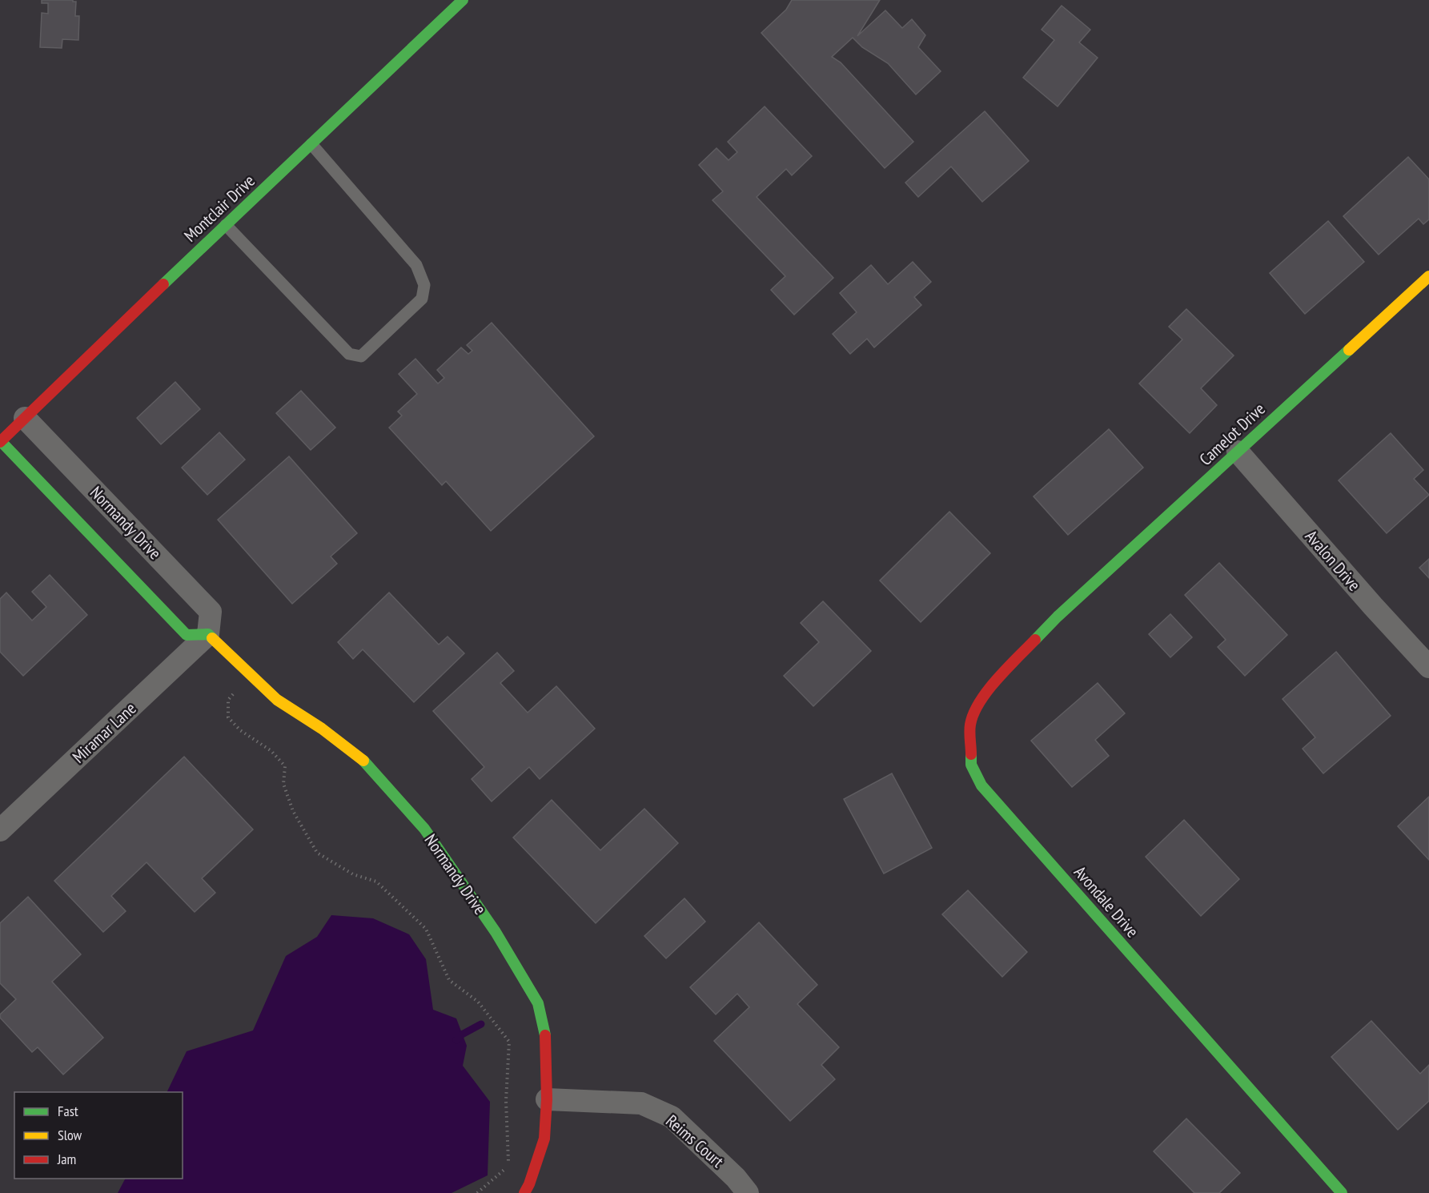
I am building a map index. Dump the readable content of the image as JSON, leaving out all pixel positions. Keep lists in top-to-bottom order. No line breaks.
{"streets":{"street":["Montclair Drive","Camelot Drive","Normandy Drive","Avalon Drive","Miramar Lane","Avondale Drive","Reims Court"]},"crossings":[["Montclair Drive","Normandy Drive"],["Camelot Drive","Avalon Drive"],["Camelot Drive","Avondale Drive"],["Normandy Drive","Miramar Lane"],["Normandy Drive","Reims Court"]],"legend":["Fast","Slow","Jam"]}
